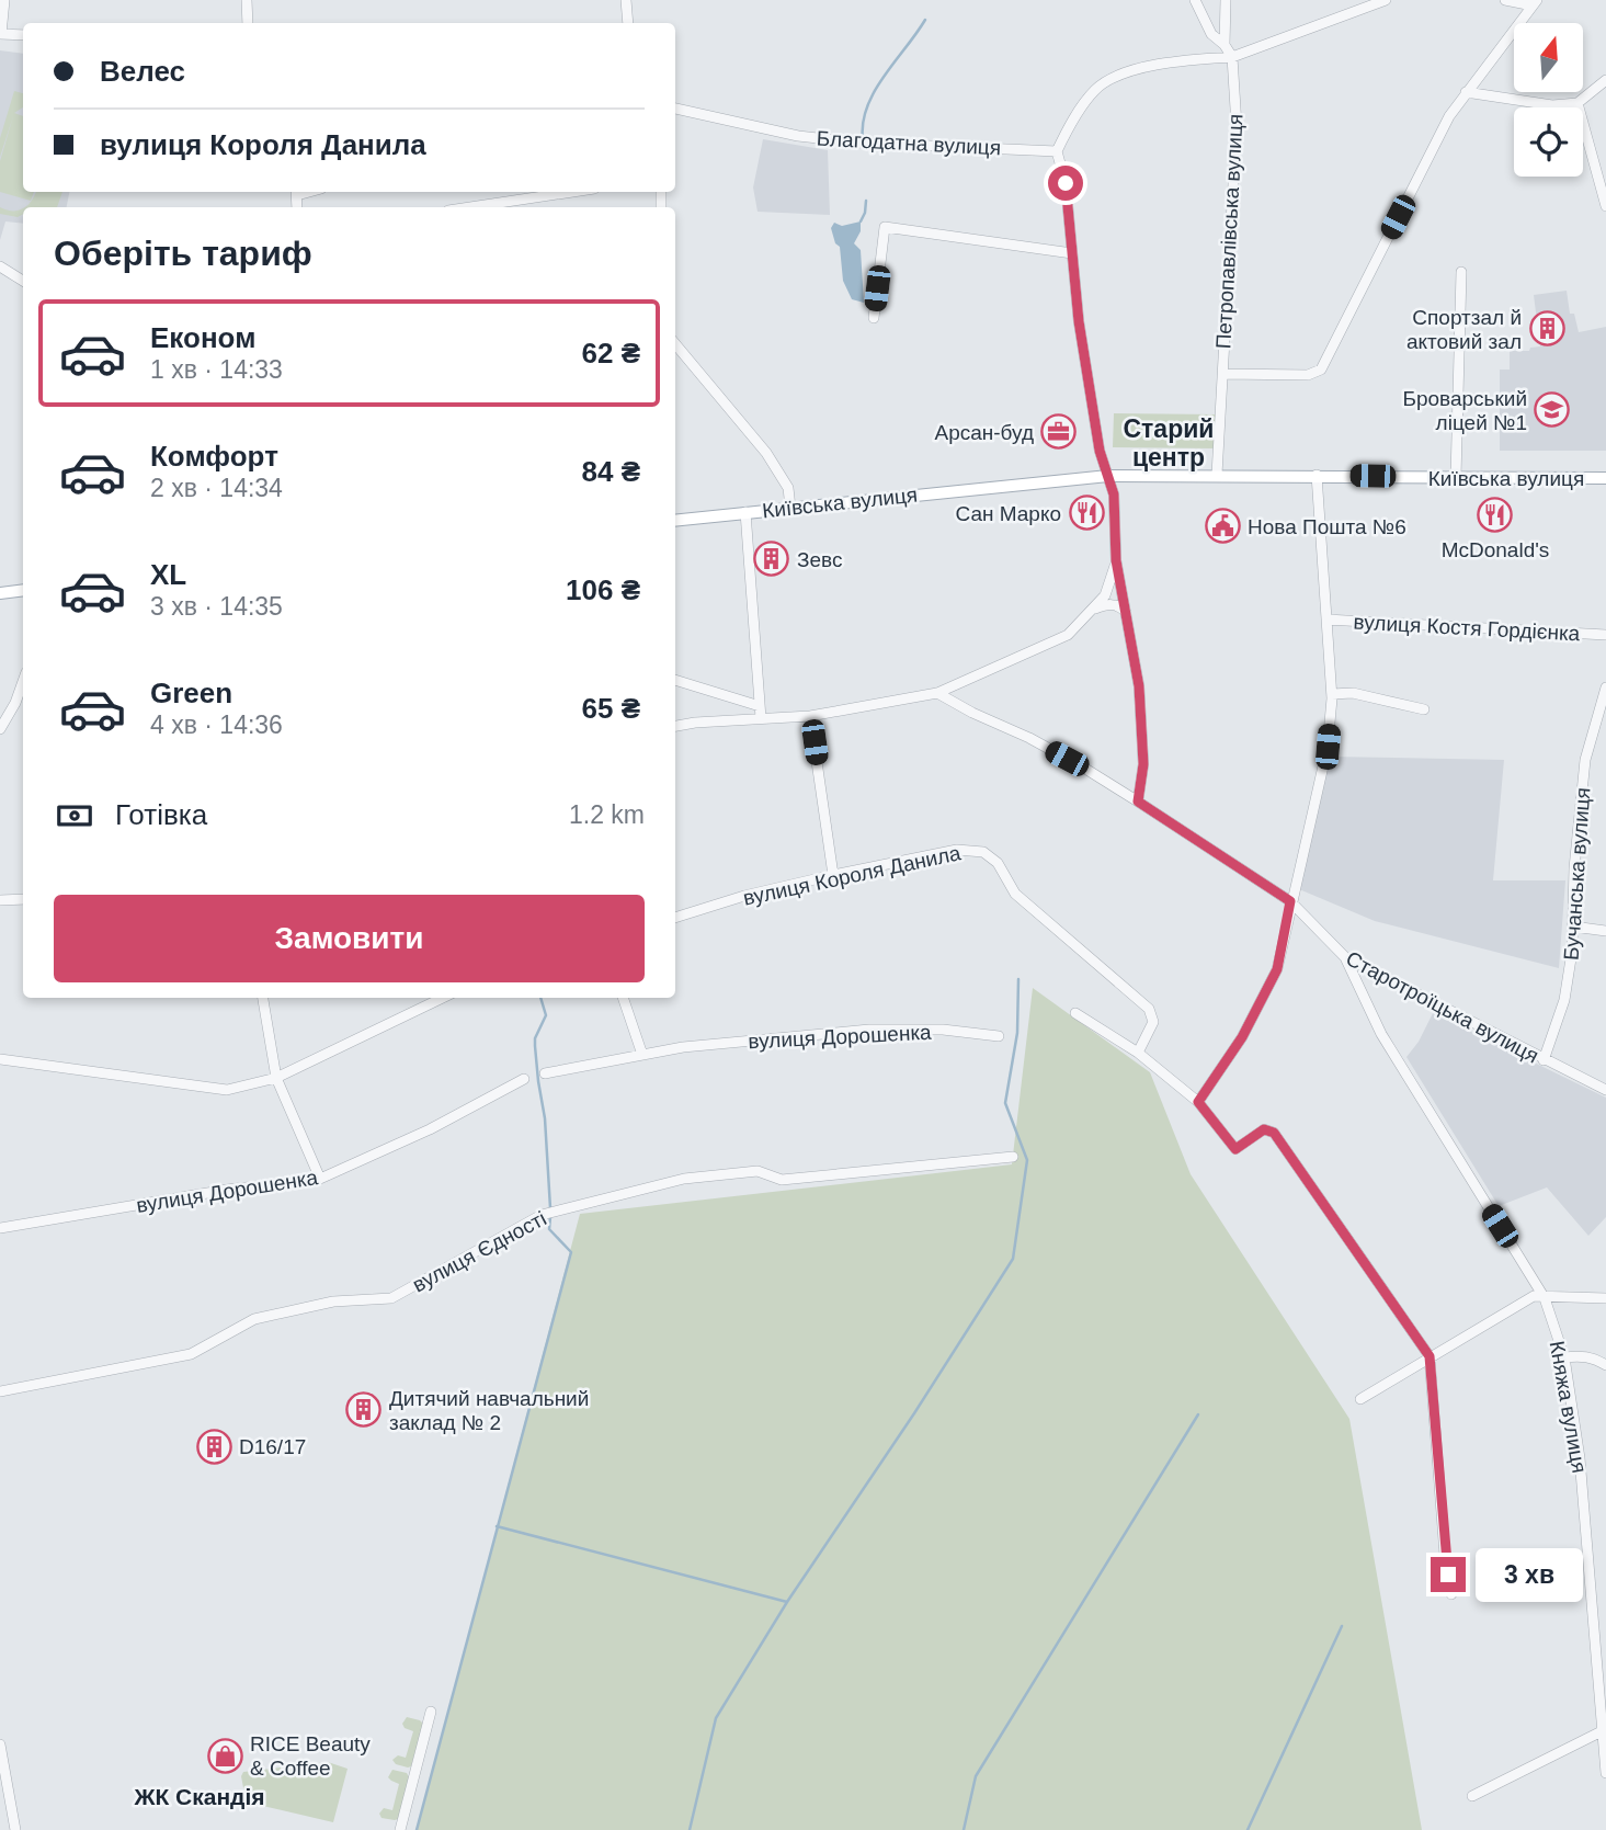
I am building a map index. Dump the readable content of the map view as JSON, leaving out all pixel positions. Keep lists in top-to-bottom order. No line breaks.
{"streets":{"main road":["Київська вулиця"],"street":["Благодатна вулиця","Петропавлівська вулиця","вулиця Костя Гордієнка","Бучанська вулиця","вулиця Короля Данила","Старотроїцька вулиця","вулиця Дорошенка","вулиця Єдності","Княжа вулиця"]},"crossings":[["Петропавлівська вулиця","Київська вулиця"],["Бучанська вулиця","Старотроїцька вулиця"],["Старотроїцька вулиця","Княжа вулиця"]],"districts":["Старий центр","ЖК Скандія"],"places":{"building":["Спортзал й актовий зал","Зевс","Дитячий навчальний заклад № 2","D16/17"],"school or university":["Броварський ліцей №1"],"office":["Арсан-буд"],"restaurant":["Сан Марко","McDonald's"],"public building":["Нова Пошта №6"],"shop":["RICE Beauty & Coffee"]},"north":"top","page":{"banner":["Велес","вулиця Короля Данила"],"heading":"Оберіть тариф","list":[{"name":"Економ","note":"1 хв · 14:33","value":"62 ₴"},{"name":"Комфорт","note":"2 хв · 14:34","value":"84 ₴"},{"name":"XL","note":"3 хв · 14:35","value":"106 ₴"},{"name":"Green","note":"4 хв · 14:36","value":"65 ₴"}],"pay":["Готівка","1.2 km"],"buttons":"Замовити","bubble":"3 хв"}}
